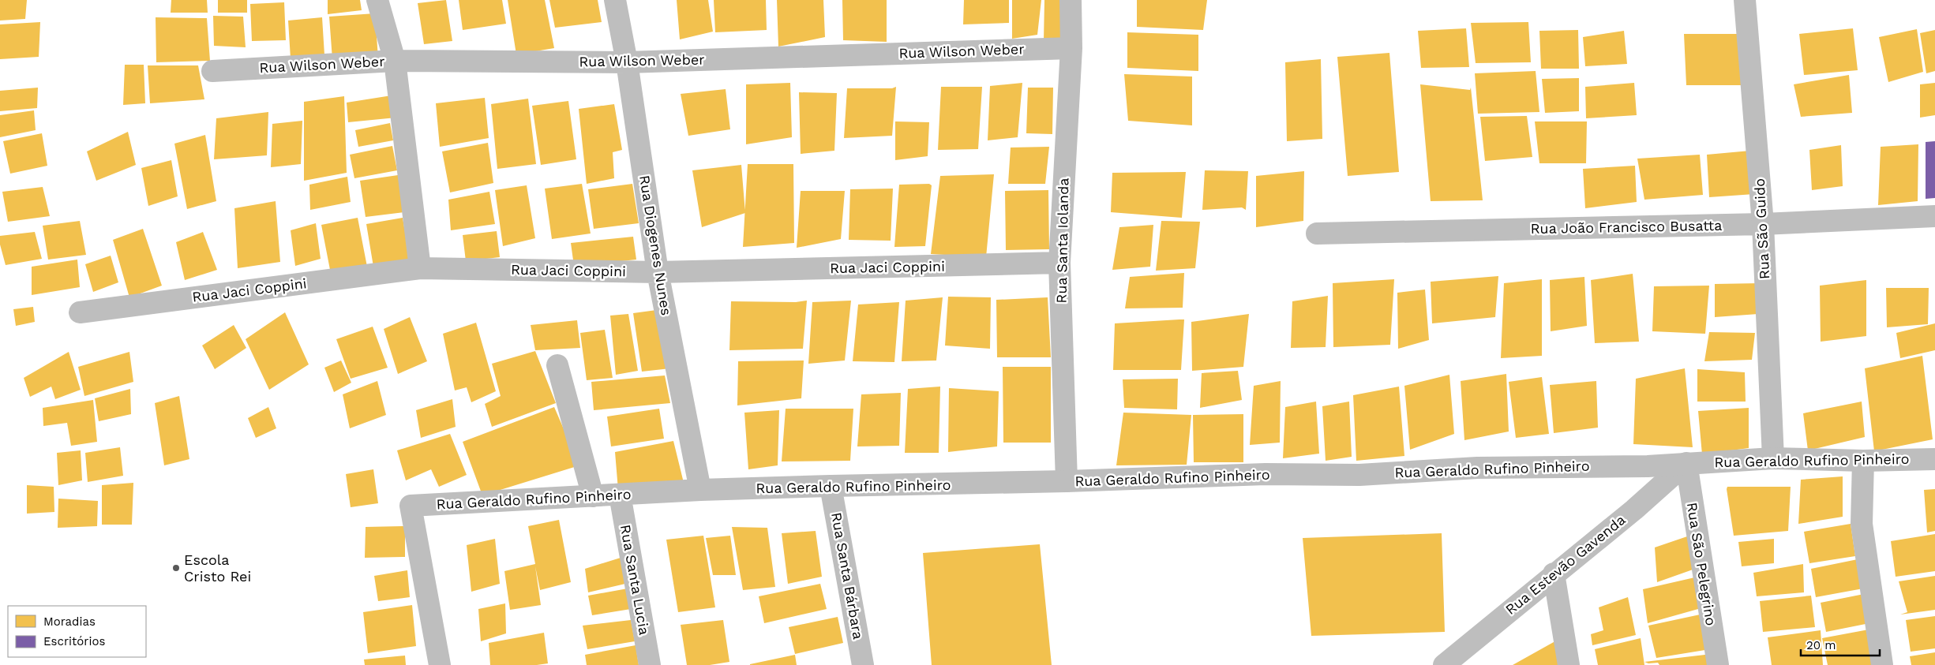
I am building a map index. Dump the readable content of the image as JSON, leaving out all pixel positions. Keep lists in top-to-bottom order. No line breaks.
{"streets":{"street":["Rua Wilson Weber","Rua João Francisco Busatta","Rua São Guido","Rua Santa Iolanda","Rua Diogenes Nunes","Rua Jaci Coppini","Rua Geraldo Rufino Pinheiro","Rua São Pelegrino","Rua Estevão Gavenda","Rua Santa Bárbara","Rua Santa Lucia"]},"crossings":[["Rua Wilson Weber","Rua Santa Iolanda"],["Rua Wilson Weber","Rua Diogenes Nunes"],["Rua João Francisco Busatta","Rua São Guido"],["Rua São Guido","Rua Geraldo Rufino Pinheiro"],["Rua Santa Iolanda","Rua Jaci Coppini"],["Rua Santa Iolanda","Rua Geraldo Rufino Pinheiro"],["Rua Diogenes Nunes","Rua Jaci Coppini"],["Rua Diogenes Nunes","Rua Geraldo Rufino Pinheiro"],["Rua Geraldo Rufino Pinheiro","Rua São Pelegrino"],["Rua Geraldo Rufino Pinheiro","Rua Estevão Gavenda"],["Rua Geraldo Rufino Pinheiro","Rua Santa Bárbara"],["Rua Geraldo Rufino Pinheiro","Rua Santa Lucia"],["Rua São Pelegrino","Rua Estevão Gavenda"]],"places":["Escola Cristo Rei"],"legend":["Moradias","Escritórios"],"scale_bar":"20 m"}
